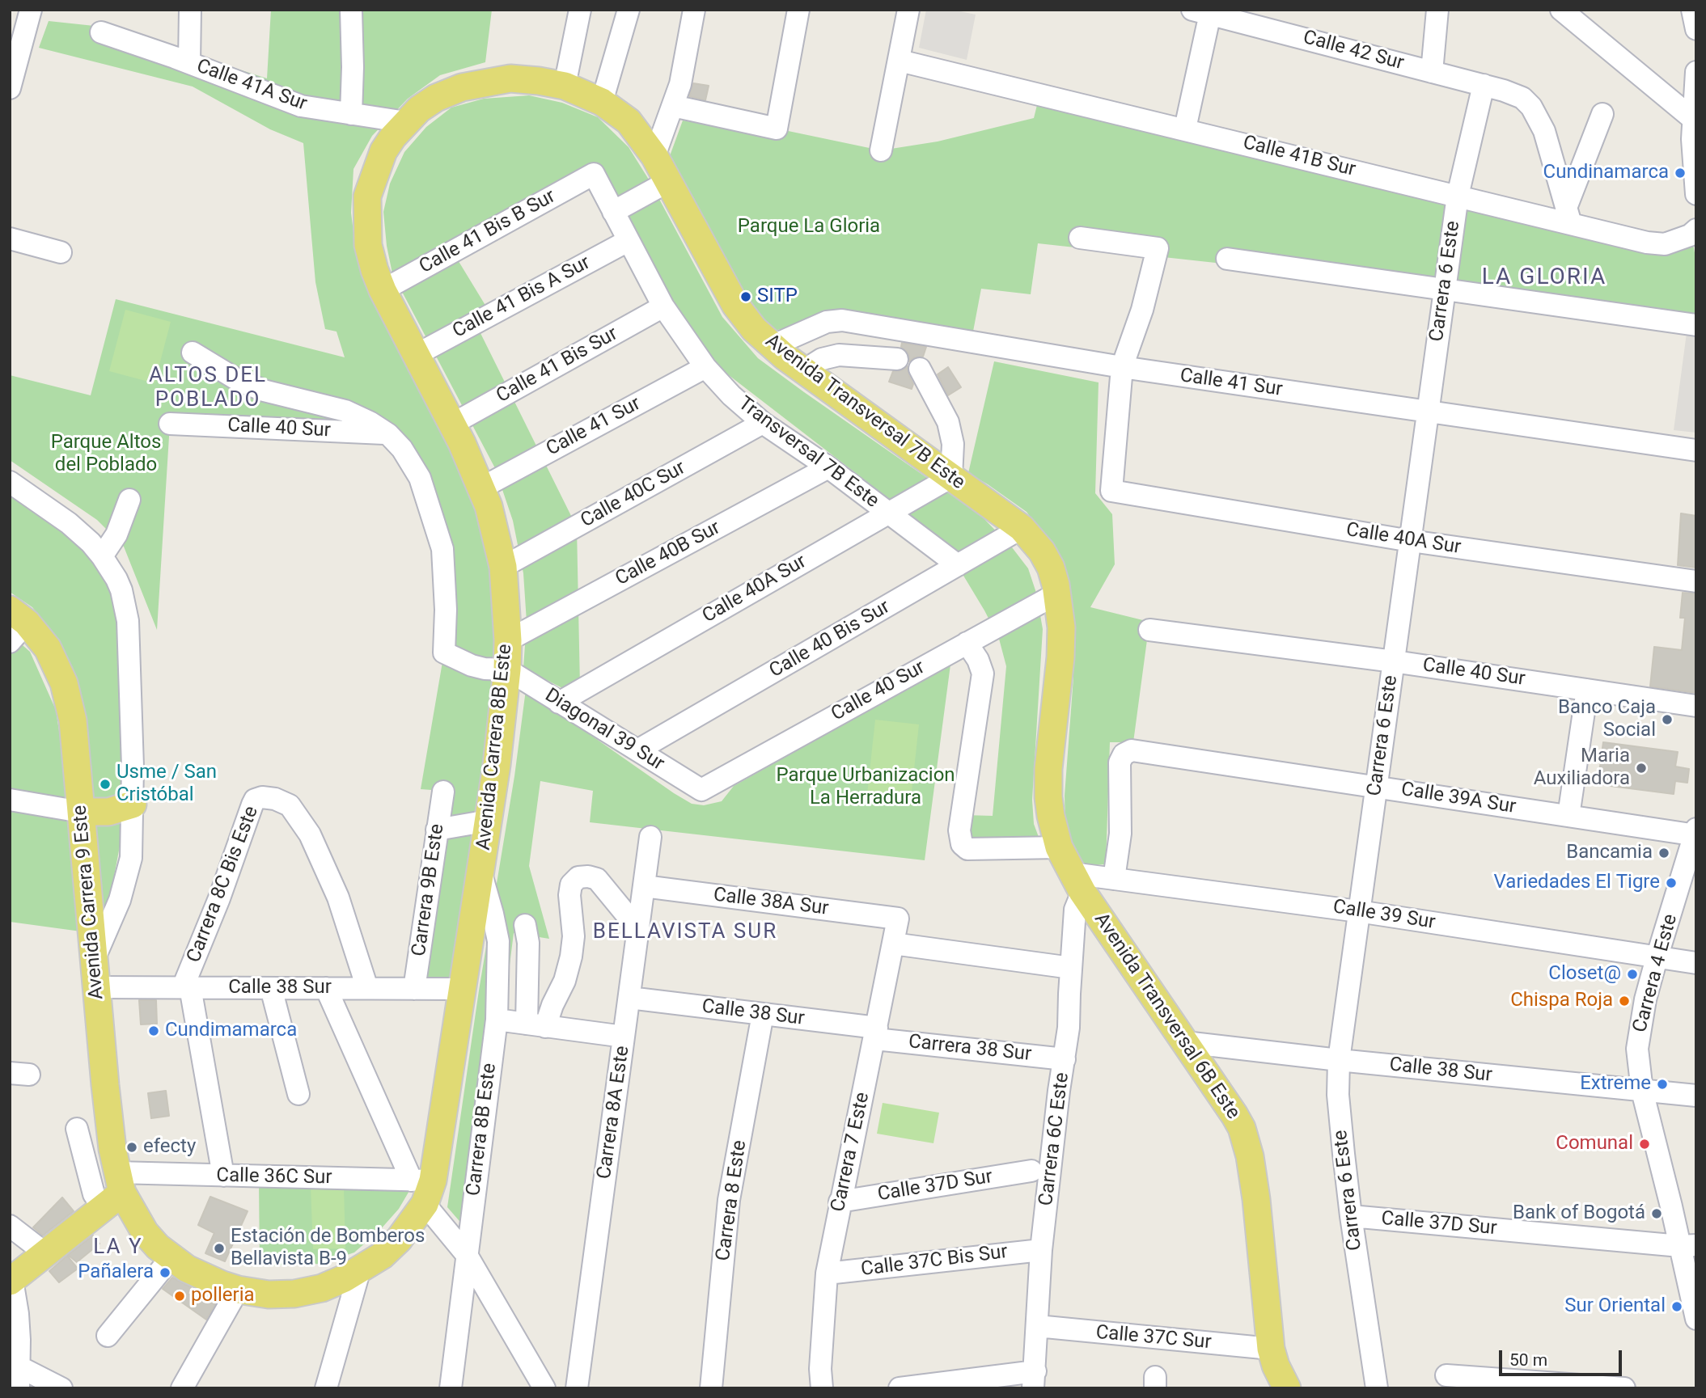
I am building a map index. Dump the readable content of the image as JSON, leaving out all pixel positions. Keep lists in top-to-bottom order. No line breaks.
{"streets":{"main road":["Avenida Transversal 7B Este","Avenida Carrera 8B Este","Avenida Carrera 9 Este","Avenida Transversal 6B Este"],"street":["Calle 42 Sur","Calle 41A Sur","Calle 41B Sur","Calle 41 Bis B Sur","Carrera 6 Este","Calle 41 Bis A Sur","Calle 41 Bis Sur","Calle 41 Sur","Calle 40 Sur","Transversal 7B Este","Calle 40C Sur","Calle 40A Sur","Calle 40B Sur","Calle 40 Bis Sur","Diagonal 39 Sur","Calle 39A Sur","Carrera 8C Bis Este","Carrera 9B Este","Calle 38A Sur","Calle 39 Sur","Carrera 4 Este","Calle 38 Sur","Carrera 38 Sur","Carrera 8A Este","Carrera 8B Este","Carrera 6C Este","Carrera 7 Este","Calle 36C Sur","Calle 37D Sur","Carrera 8 Este","Calle 37C Bis Sur","Calle 37C Sur"]},"crossings":[["Calle 42 Sur","Calle 41B Sur"],["Calle 42 Sur","Carrera 6 Este"],["Calle 41A Sur","Avenida Carrera 8B Este"],["Calle 41B Sur","Carrera 6 Este"],["Calle 41 Bis B Sur","Transversal 7B Este"],["Calle 41 Bis B Sur","Avenida Carrera 8B Este"],["Carrera 6 Este","Calle 41 Sur"],["Carrera 6 Este","Calle 40 Sur"],["Carrera 6 Este","Calle 40A Sur"],["Carrera 6 Este","Calle 39A Sur"],["Carrera 6 Este","Calle 39 Sur"],["Carrera 6 Este","Calle 38 Sur"],["Carrera 6 Este","Calle 37D Sur"],["Calle 41 Bis A Sur","Transversal 7B Este"],["Calle 41 Bis A Sur","Avenida Carrera 8B Este"],["Calle 41 Bis Sur","Transversal 7B Este"],["Calle 41 Bis Sur","Avenida Carrera 8B Este"],["Calle 41 Sur","Avenida Transversal 7B Este"],["Calle 41 Sur","Transversal 7B Este"],["Calle 41 Sur","Calle 40A Sur"],["Calle 41 Sur","Avenida Carrera 8B Este"],["Avenida Transversal 7B Este","Calle 40 Sur"],["Avenida Transversal 7B Este","Calle 40A Sur"],["Avenida Transversal 7B Este","Calle 40 Bis Sur"],["Avenida Transversal 7B Este","Avenida Carrera 8B Este"],["Avenida Transversal 7B Este","Avenida Transversal 6B Este"],["Calle 40 Sur","Diagonal 39 Sur"],["Transversal 7B Este","Calle 40C Sur"],["Transversal 7B Este","Calle 40A Sur"],["Transversal 7B Este","Calle 40B Sur"],["Transversal 7B Este","Calle 40 Bis Sur"],["Calle 40C Sur","Avenida Carrera 8B Este"],["Calle 40A Sur","Diagonal 39 Sur"],["Calle 40B Sur","Avenida Carrera 8B Este"],["Calle 40 Bis Sur","Diagonal 39 Sur"],["Diagonal 39 Sur","Avenida Carrera 8B Este"],["Avenida Carrera 8B Este","Calle 38 Sur"],["Avenida Carrera 8B Este","Carrera 8B Este"],["Avenida Carrera 8B Este","Calle 36C Sur"],["Calle 39A Sur","Calle 39 Sur"],["Calle 39A Sur","Carrera 4 Este"],["Carrera 8C Bis Este","Calle 38 Sur"],["Carrera 8C Bis Este","Calle 36C Sur"],["Carrera 9B Este","Calle 38 Sur"],["Avenida Carrera 9 Este","Calle 38 Sur"],["Avenida Carrera 9 Este","Calle 36C Sur"],["Calle 38A Sur","Carrera 8A Este"],["Calle 38A Sur","Carrera 7 Este"],["Calle 39 Sur","Carrera 4 Este"],["Calle 39 Sur","Avenida Transversal 6B Este"],["Calle 39 Sur","Carrera 6C Este"],["Carrera 4 Este","Calle 38 Sur"],["Carrera 4 Este","Calle 37D Sur"],["Calle 38 Sur","Avenida Transversal 6B Este"],["Calle 38 Sur","Carrera 38 Sur"],["Calle 38 Sur","Carrera 8A Este"],["Calle 38 Sur","Carrera 7 Este"],["Calle 38 Sur","Carrera 8 Este"],["Avenida Transversal 6B Este","Carrera 6C Este"],["Avenida Transversal 6B Este","Calle 37C Sur"],["Carrera 38 Sur","Carrera 6C Este"],["Carrera 38 Sur","Carrera 7 Este"],["Carrera 6C Este","Calle 37C Bis Sur"],["Carrera 6C Este","Calle 37C Sur"],["Carrera 7 Este","Calle 37D Sur"],["Carrera 7 Este","Calle 37C Bis Sur"]],"districts":["LA GLORIA","ALTOS DEL POBLADO","BELLAVISTA SUR","LA Y"],"parks":["Parque La Gloria","Parque Altos del Poblado","Parque Urbanizacion La Herradura"],"places":["Cundinamarca","SITP","Banco Caja Social","Maria Auxiliadora","Usme / San Cristóbal","Bancamia","Variedades El Tigre","Closet@","Chispa Roja","Cundimamarca","Extreme","Comunal","efecty","Bank of Bogotá","Estación de Bomberos Bellavista B-9","Pañalera","polleria","Sur Oriental"],"scale_bar":"50 m"}
